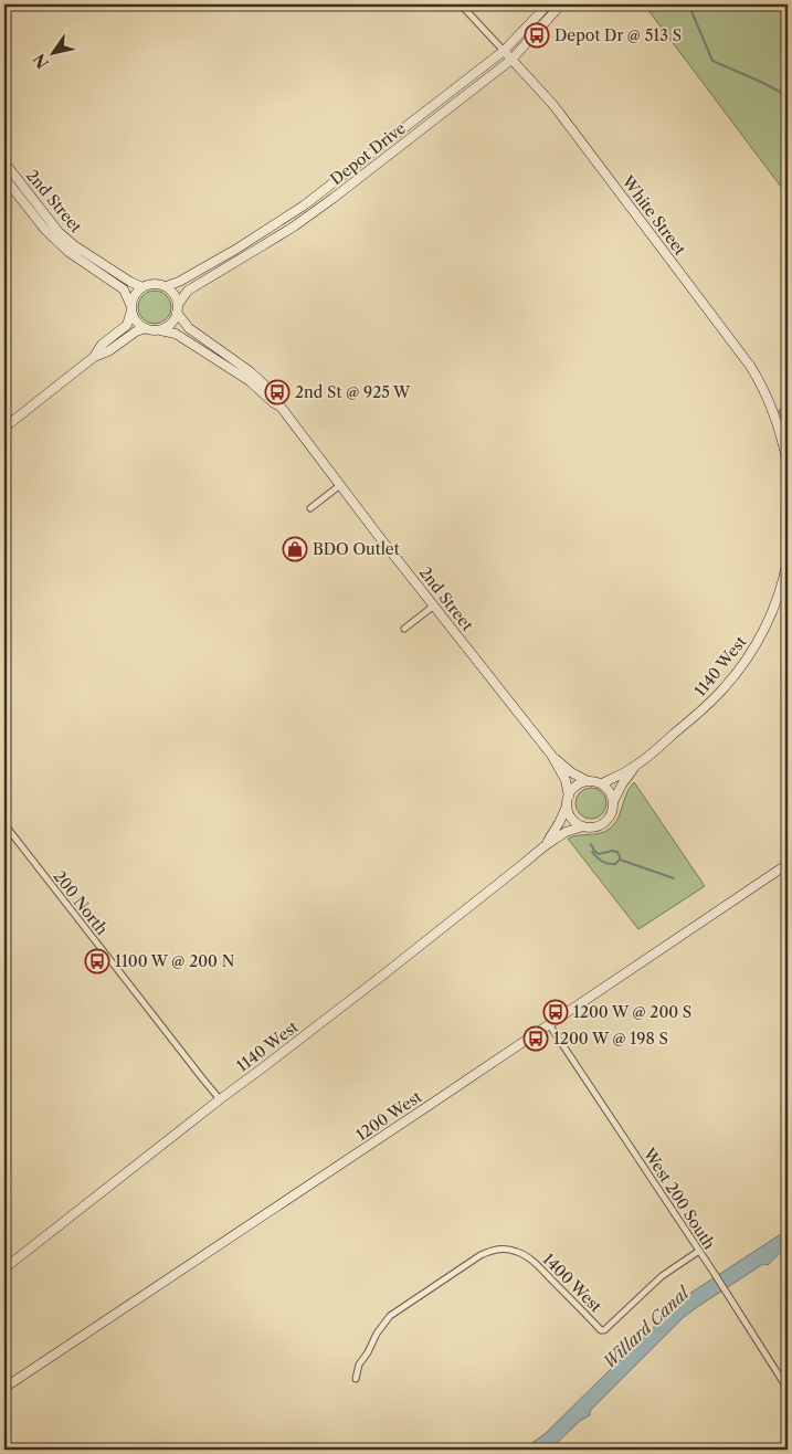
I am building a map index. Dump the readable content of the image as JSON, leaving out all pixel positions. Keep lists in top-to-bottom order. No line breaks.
{"streets":{"street":["Depot Drive","2nd Street","White Street","1140 West","200 North","1200 West","West 200 South","1400 West"]},"crossings":[["Depot Drive","2nd Street"],["Depot Drive","White Street"],["2nd Street","1140 West"],["1140 West","200 North"],["1200 West","West 200 South"],["West 200 South","1400 West"]],"water":["Willard Canal"],"places":{"bus stop":["Depot Dr @ 513 S","2nd St @ 925 W","1100 W @ 200 N","1200 W @ 200 S","1200 W @ 198 S"],"shop":["BDO Outlet"]},"north":"bottom left"}
